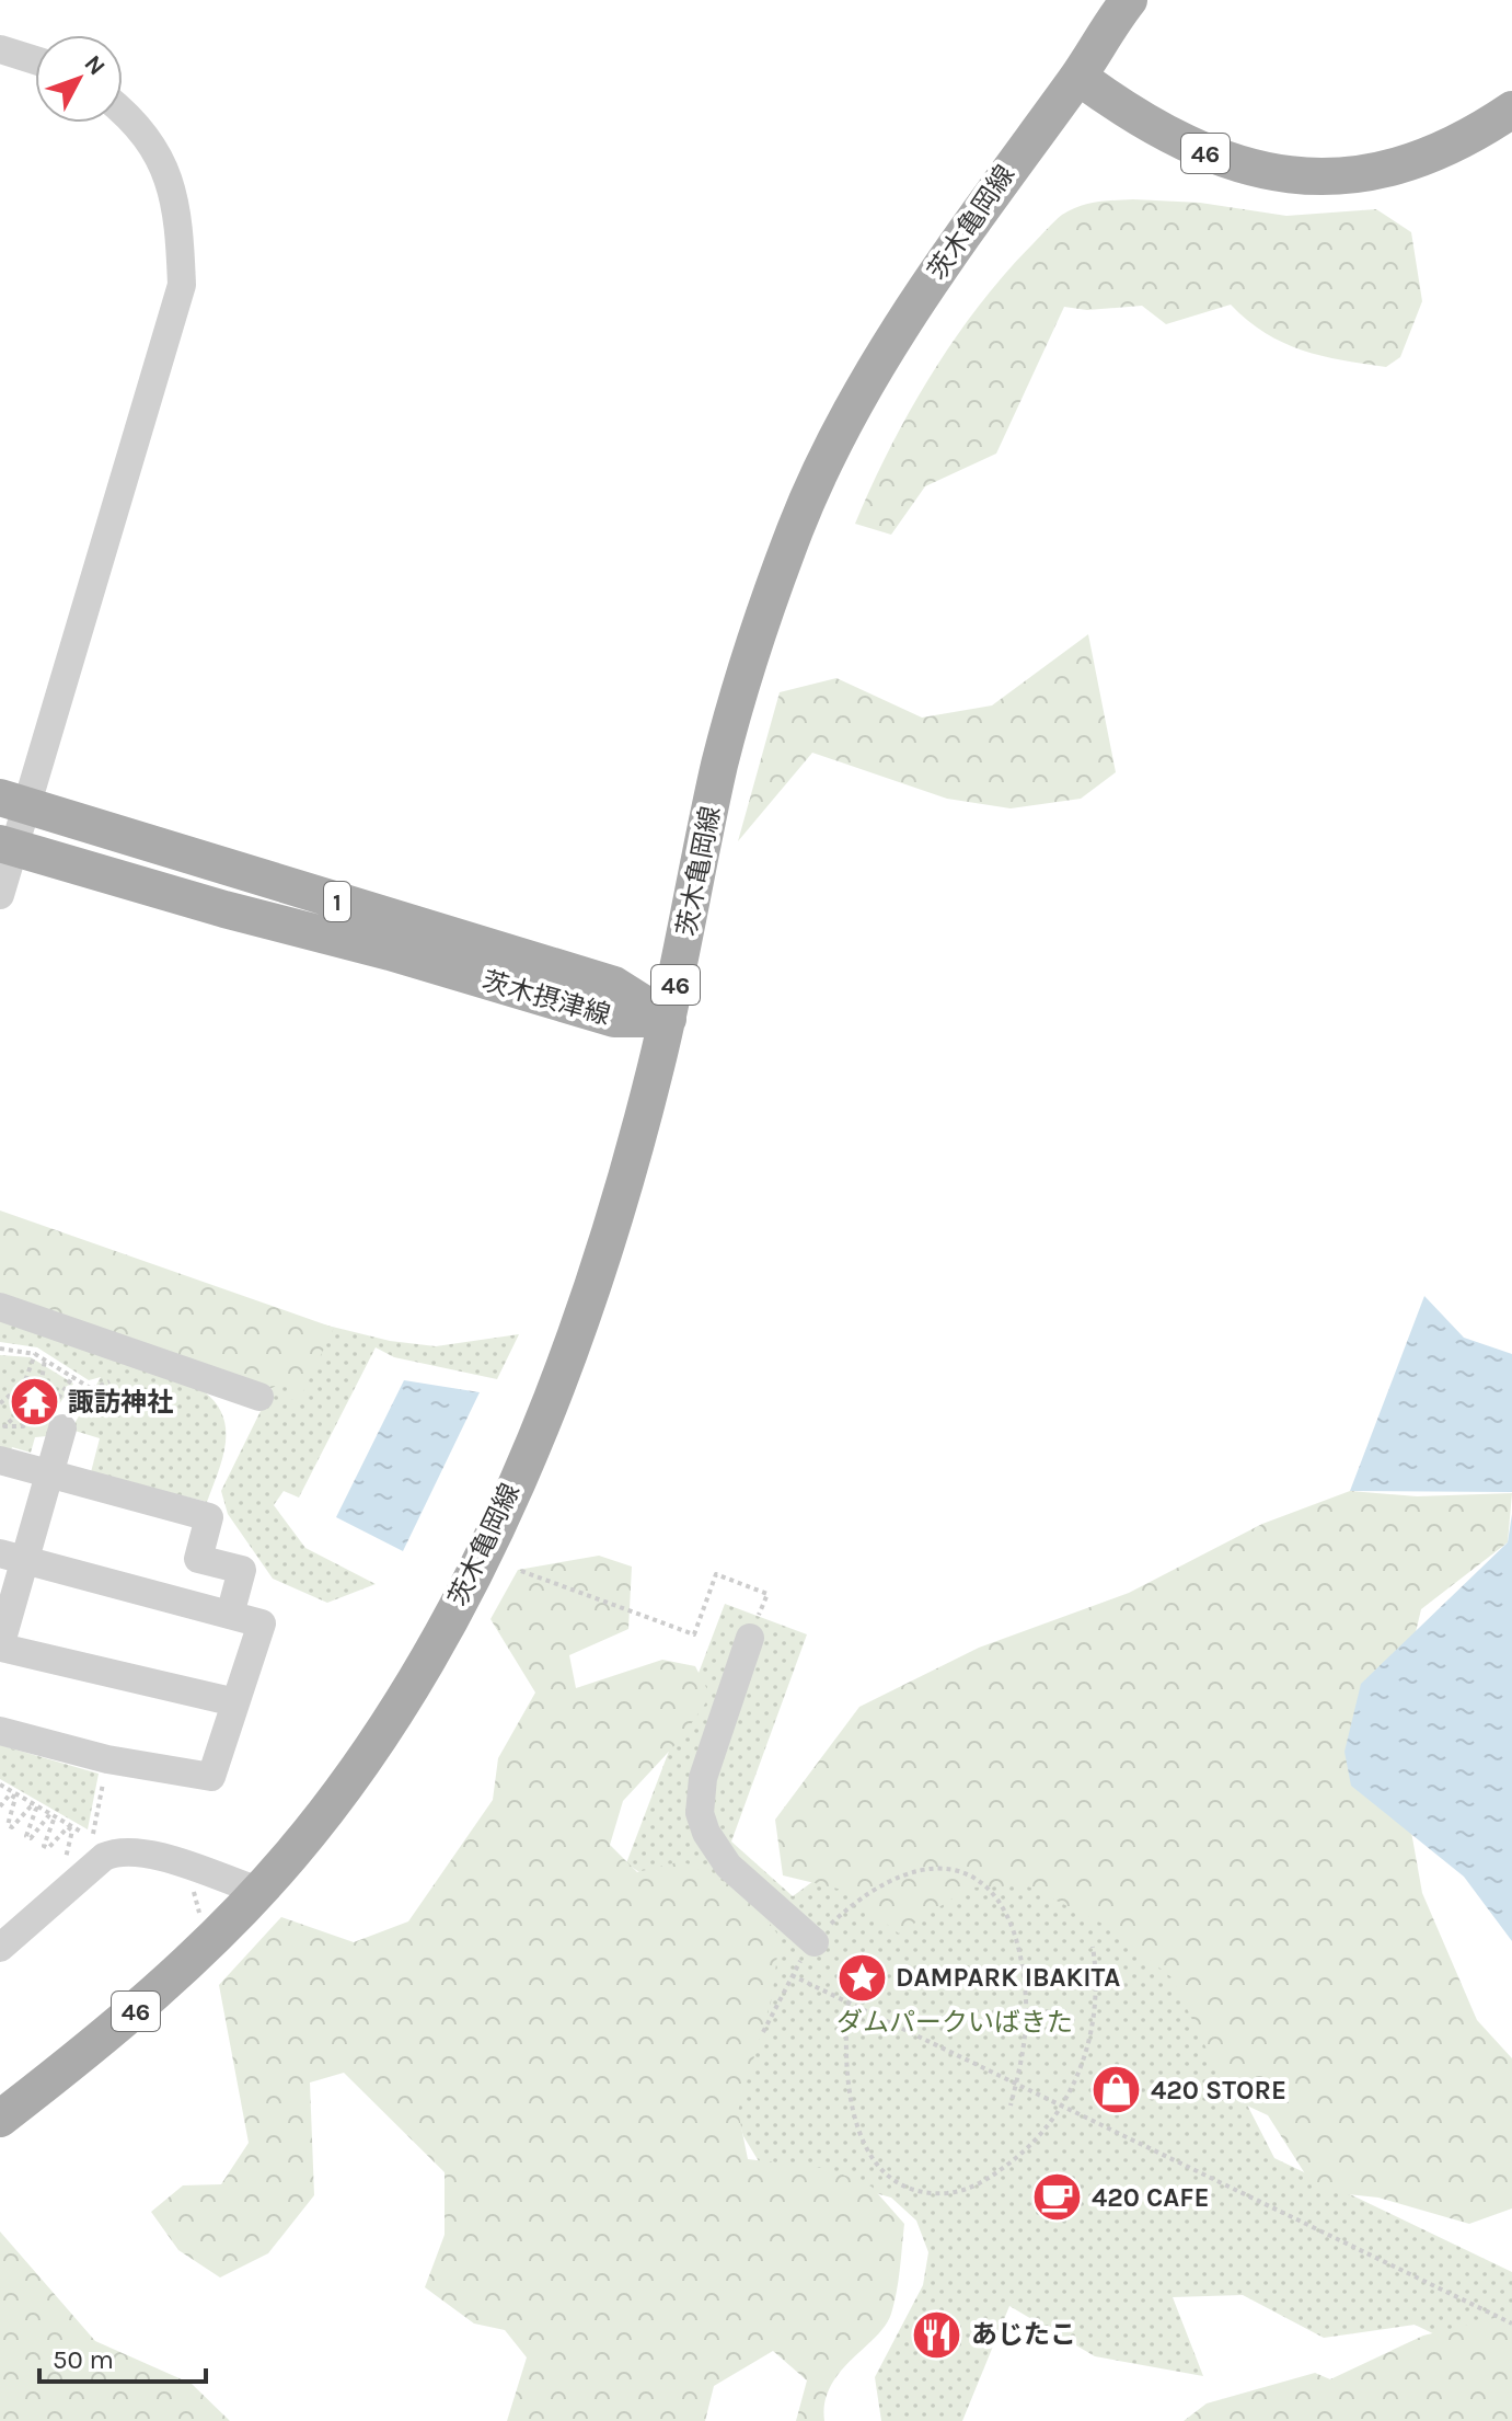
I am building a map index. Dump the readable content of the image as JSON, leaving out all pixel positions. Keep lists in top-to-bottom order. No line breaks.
{"streets":{"main road":["46","茨木亀岡線","1","茨木摂津線"]},"crossings":[["46","茨木亀岡線"],["茨木亀岡線","茨木摂津線"]],"parks":["ダムパークいばきた"],"places":{"temple":["諏訪神社"],"place":["DAMPARK IBAKITA"],"shop":["420 STORE"],"cafe":["420 CAFE"],"restaurant":["あじたこ"]},"scale_bar":"50 m","north":"top right"}
